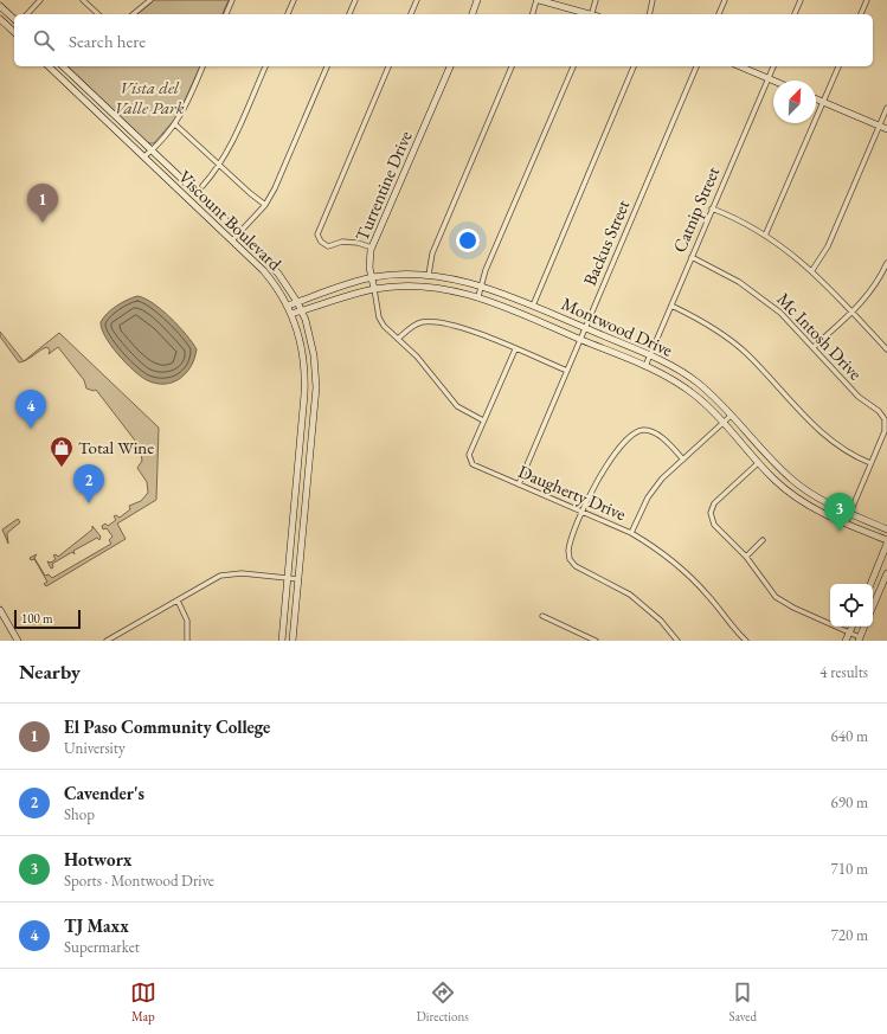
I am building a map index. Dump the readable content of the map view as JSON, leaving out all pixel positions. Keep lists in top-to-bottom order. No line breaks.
{"streets":{"main road":["Turrentine Drive","Viscount Boulevard","Montwood Drive"],"street":["Catnip Street","Backus Street","Mc Intosh Drive","Daugherty Drive"]},"crossings":[["Turrentine Drive","Montwood Drive"],["Turrentine Drive","Daugherty Drive"],["Catnip Street","Montwood Drive"],["Catnip Street","Mc Intosh Drive"],["Viscount Boulevard","Montwood Drive"],["Backus Street","Montwood Drive"],["Backus Street","Daugherty Drive"],["Montwood Drive","Mc Intosh Drive"]],"parks":["Vista del Valle Park"],"places":{"shop":["Total Wine"]},"scale_bar":"100 m","north":"top right","page":{"search":"Search here","pins":["1","4","2","3"],"scale":"100 m","heading":["Nearby","4 results"],"list":[{"mark":"1","name":"El Paso Community College","note":"University","value":"640 m"},{"mark":"2","name":"Cavender's","note":"Shop","value":"690 m"},{"mark":"3","name":"Hotworx","note":"Sports · Montwood Drive","value":"710 m"},{"mark":"4","name":"TJ Maxx","note":"Supermarket","value":"720 m"}],"nav":["Map","Directions","Saved"]}}
